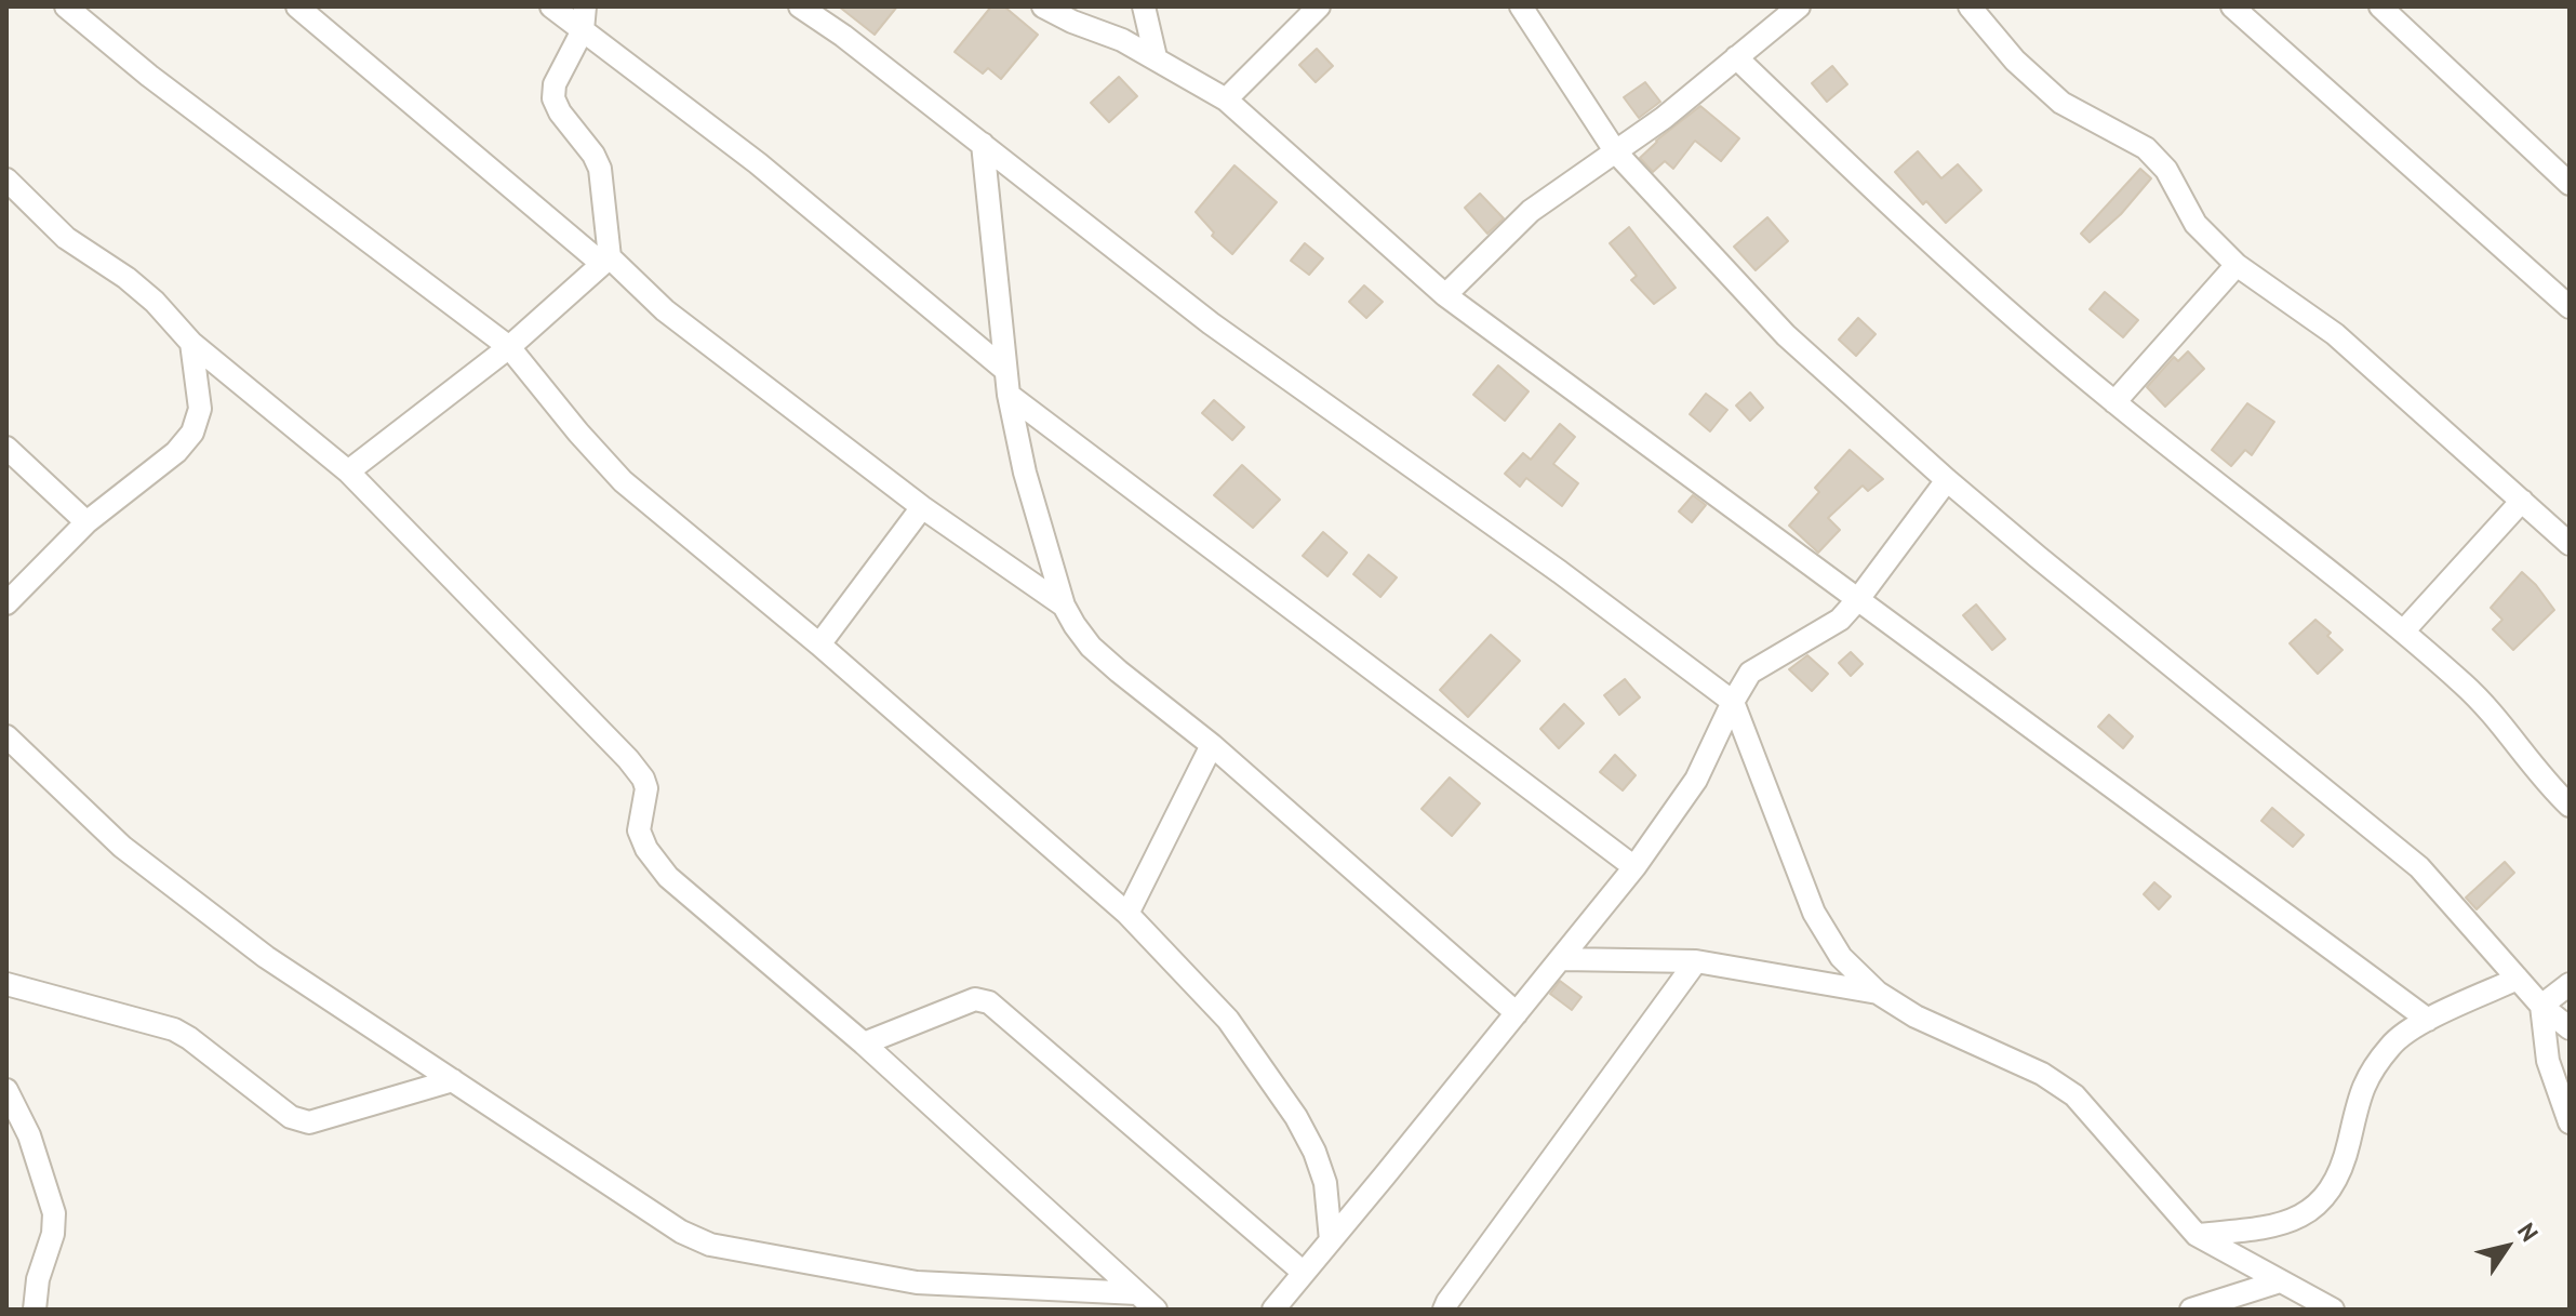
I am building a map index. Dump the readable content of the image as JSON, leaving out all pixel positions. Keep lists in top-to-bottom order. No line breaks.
{"north":"top right"}
